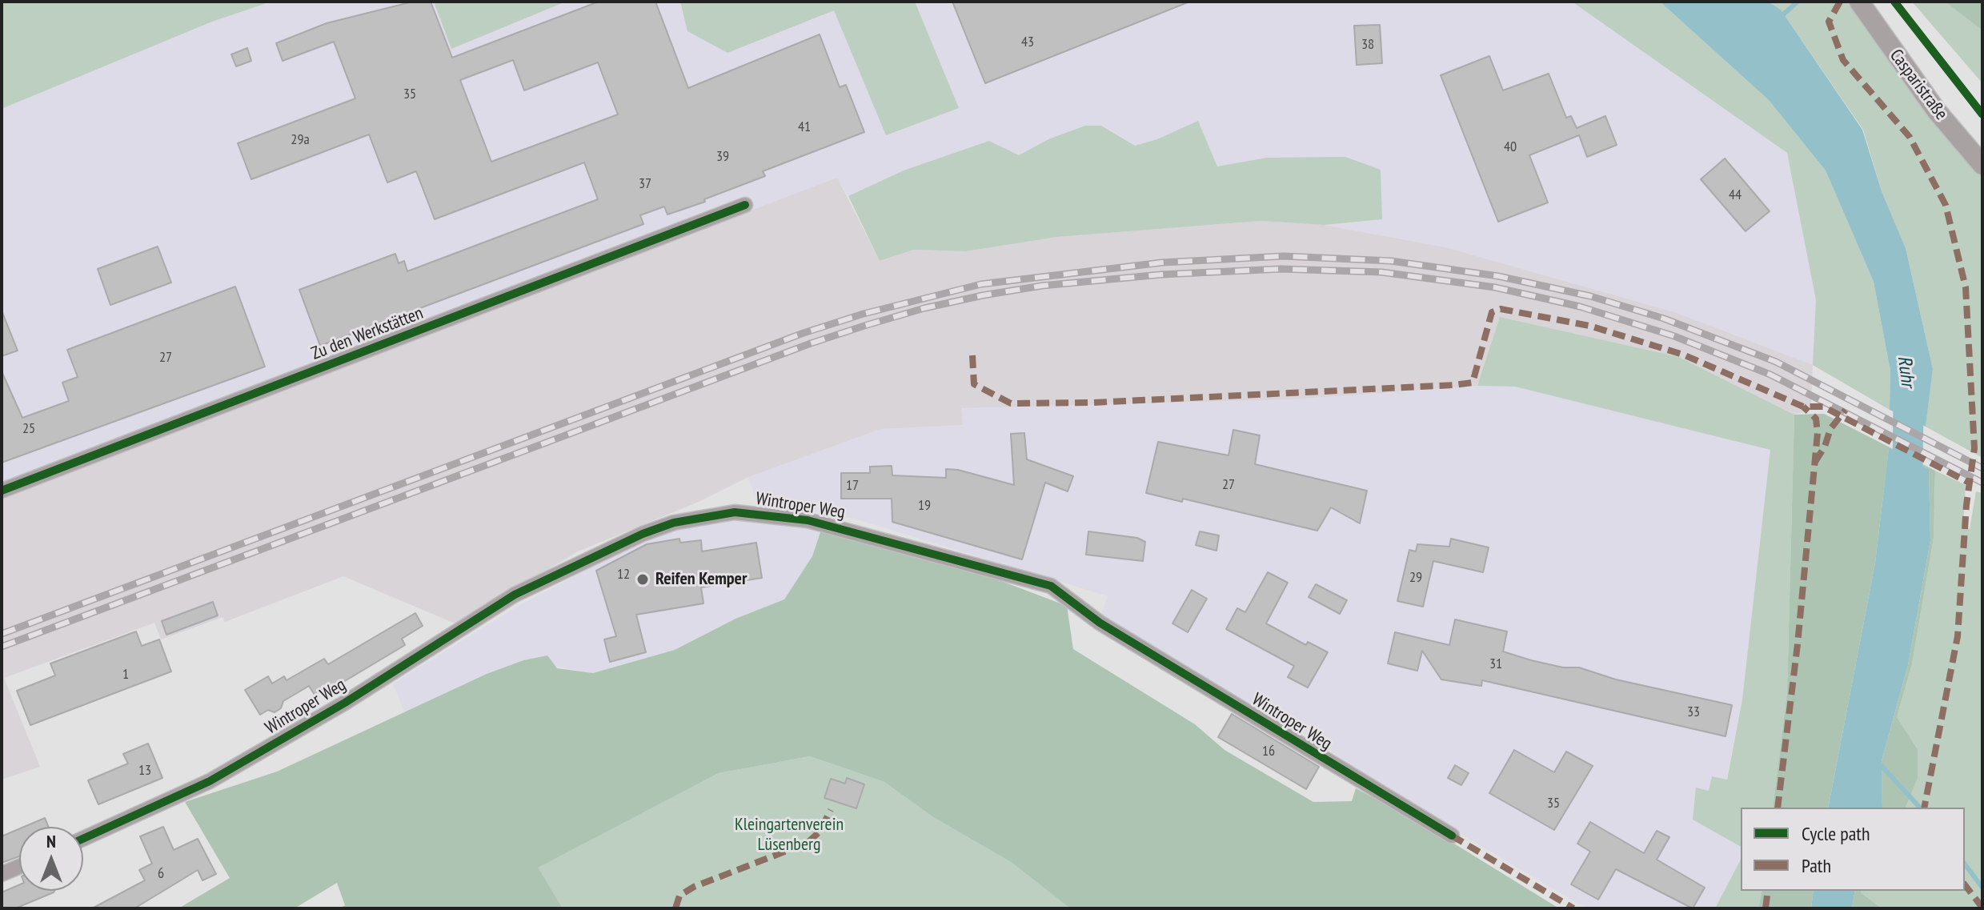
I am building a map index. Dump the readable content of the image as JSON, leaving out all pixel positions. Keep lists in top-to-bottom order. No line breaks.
{"streets":{"main road":["Casparistraße"],"street":["Zu den Werkstätten","Wintroper Weg"]},"water":["Ruhr"],"parks":["Kleingartenverein Lüsenberg"],"places":["Reifen Kemper"],"house_numbers":["43","38","35","41","29a","40","39","37","44","27","25","27","17","19","12","29","31","1","33","16","13","35","6"],"legend":["Cycle path","Path"],"north":"top"}
